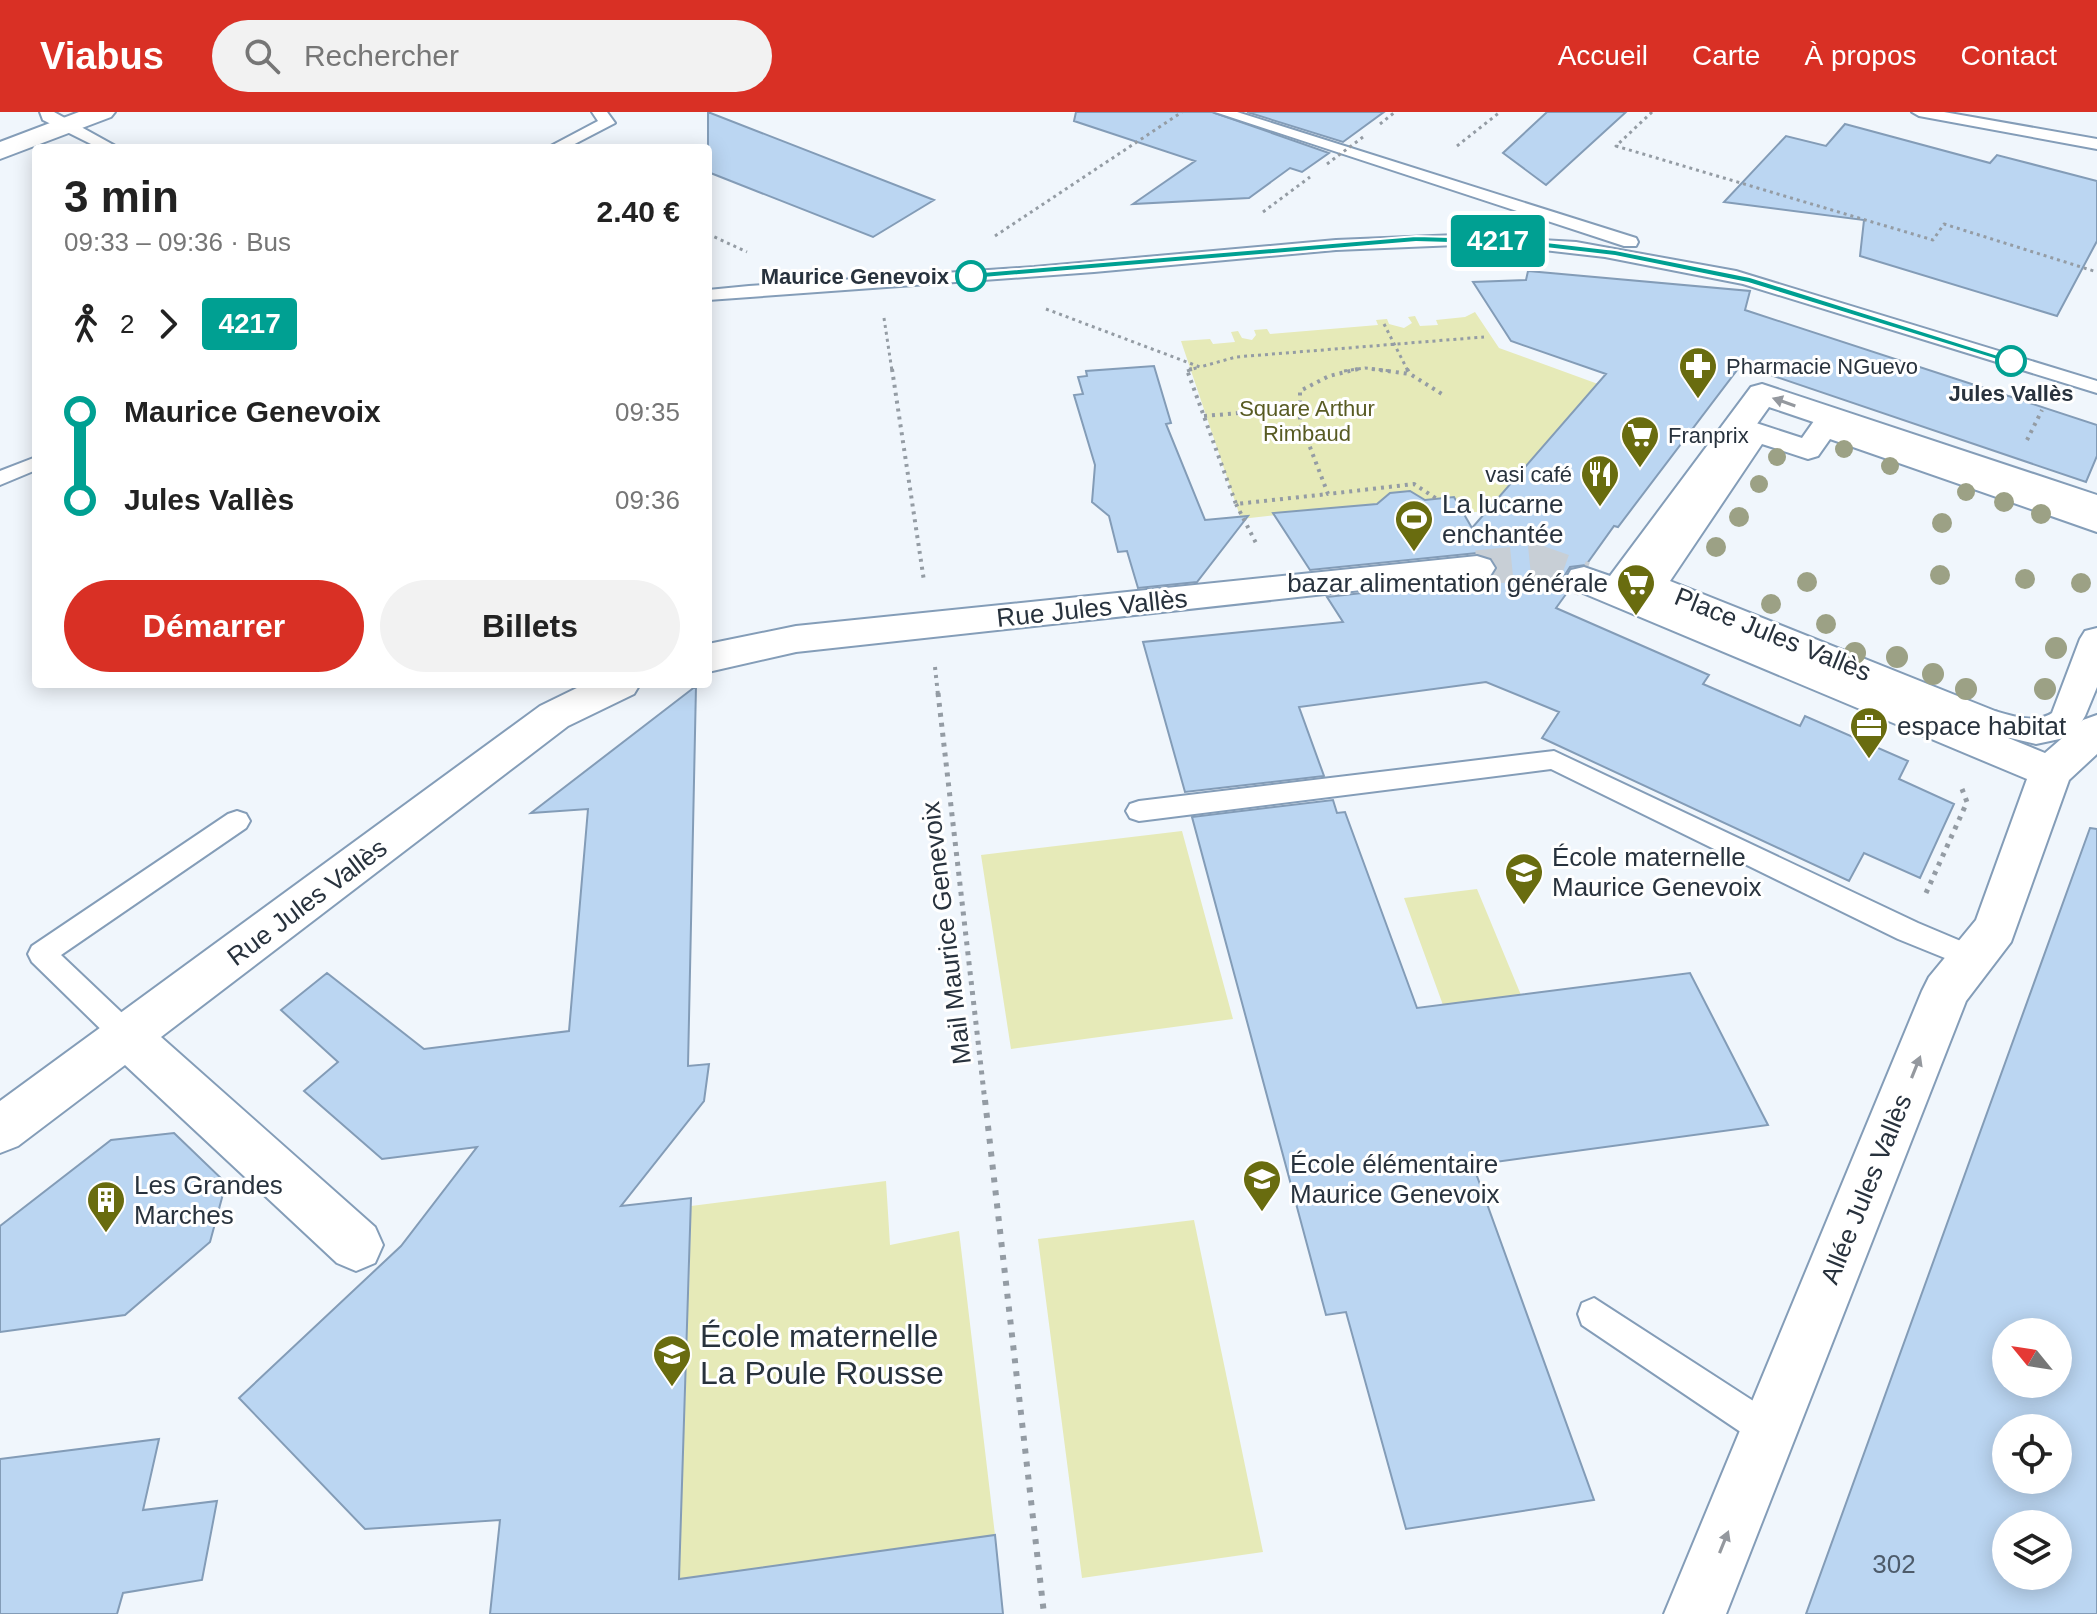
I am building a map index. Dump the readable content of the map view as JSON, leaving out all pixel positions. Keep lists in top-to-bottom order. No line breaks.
{"streets":{"street":["Rue Jules Vallès","Place Jules Vallès","Allée Jules Vallès"],"path":["Mail Maurice Genevoix"]},"crossings":[["Rue Jules Vallès","Mail Maurice Genevoix"]],"one_way":["Allée Jules Vallès"],"parks":["Square Arthur Rimbaud"],"places":{"other":["Maurice Genevoix","Jules Vallès"],"pharmacy":["Pharmacie NGuevo"],"supermarket":["Franprix","bazar alimentation générale"],"restaurant":["vasi café"],"sports":["La lucarne enchantée"],"office":["espace habitat"],"school or university":["École maternelle Maurice Genevoix","École élémentaire Maurice Genevoix","École maternelle La Poule Rousse"],"building":["Les Grandes Marches"]},"lines":["bus line 4217"],"house_numbers":["302"],"north":"top left","page":{"header":"Viabus","search":"Rechercher","nav":["Accueil","Carte","À propos","Contact"],"on_map":"4217","heading":["3 min","09:33 – 09:36 · Bus","2.40 €"],"legs":["2","4217"],"list":[{"name":"Maurice Genevoix","value":"09:35"},{"name":"Jules Vallès","value":"09:36"}],"buttons":["Démarrer","Billets"]}}
